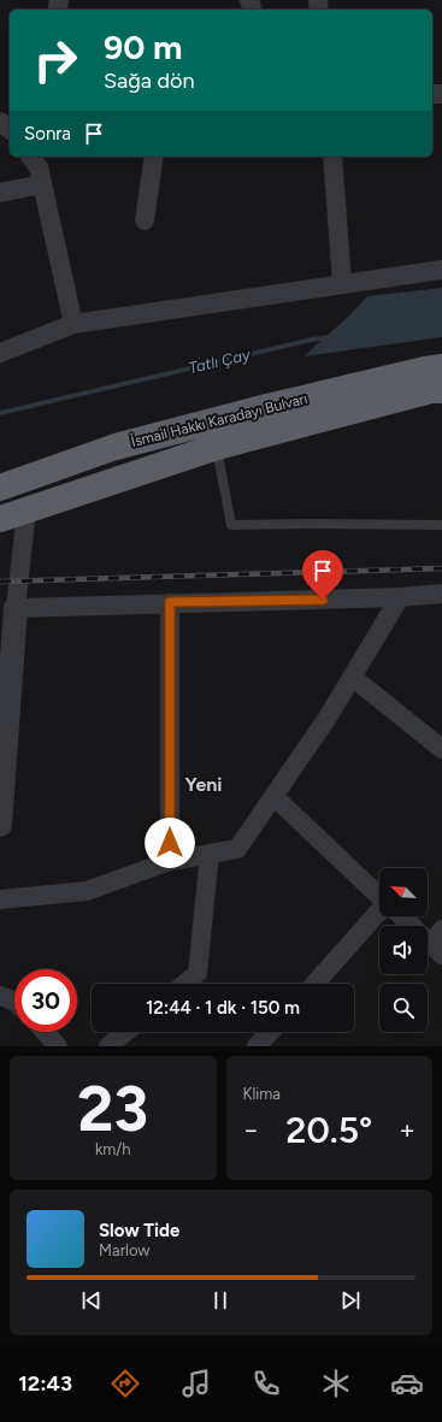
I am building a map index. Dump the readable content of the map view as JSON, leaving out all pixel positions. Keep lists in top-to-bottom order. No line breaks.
{"streets":{"highway":["İsmail Hakkı Karadayı Bulvarı"]},"districts":["Yeni"],"water":["Tatlı Çay"],"north":"top left","page":{"turn":["90 m","Sağa dön"],"then":"Sonra","limit":"30","trip":"12:44 · 1 dk · 150 m","tile":[["23","km/h"],"Klima"],"heat":["−","20.5°","+"],"song":["Slow Tide","Marlow"],"tabs":"12:43"}}
